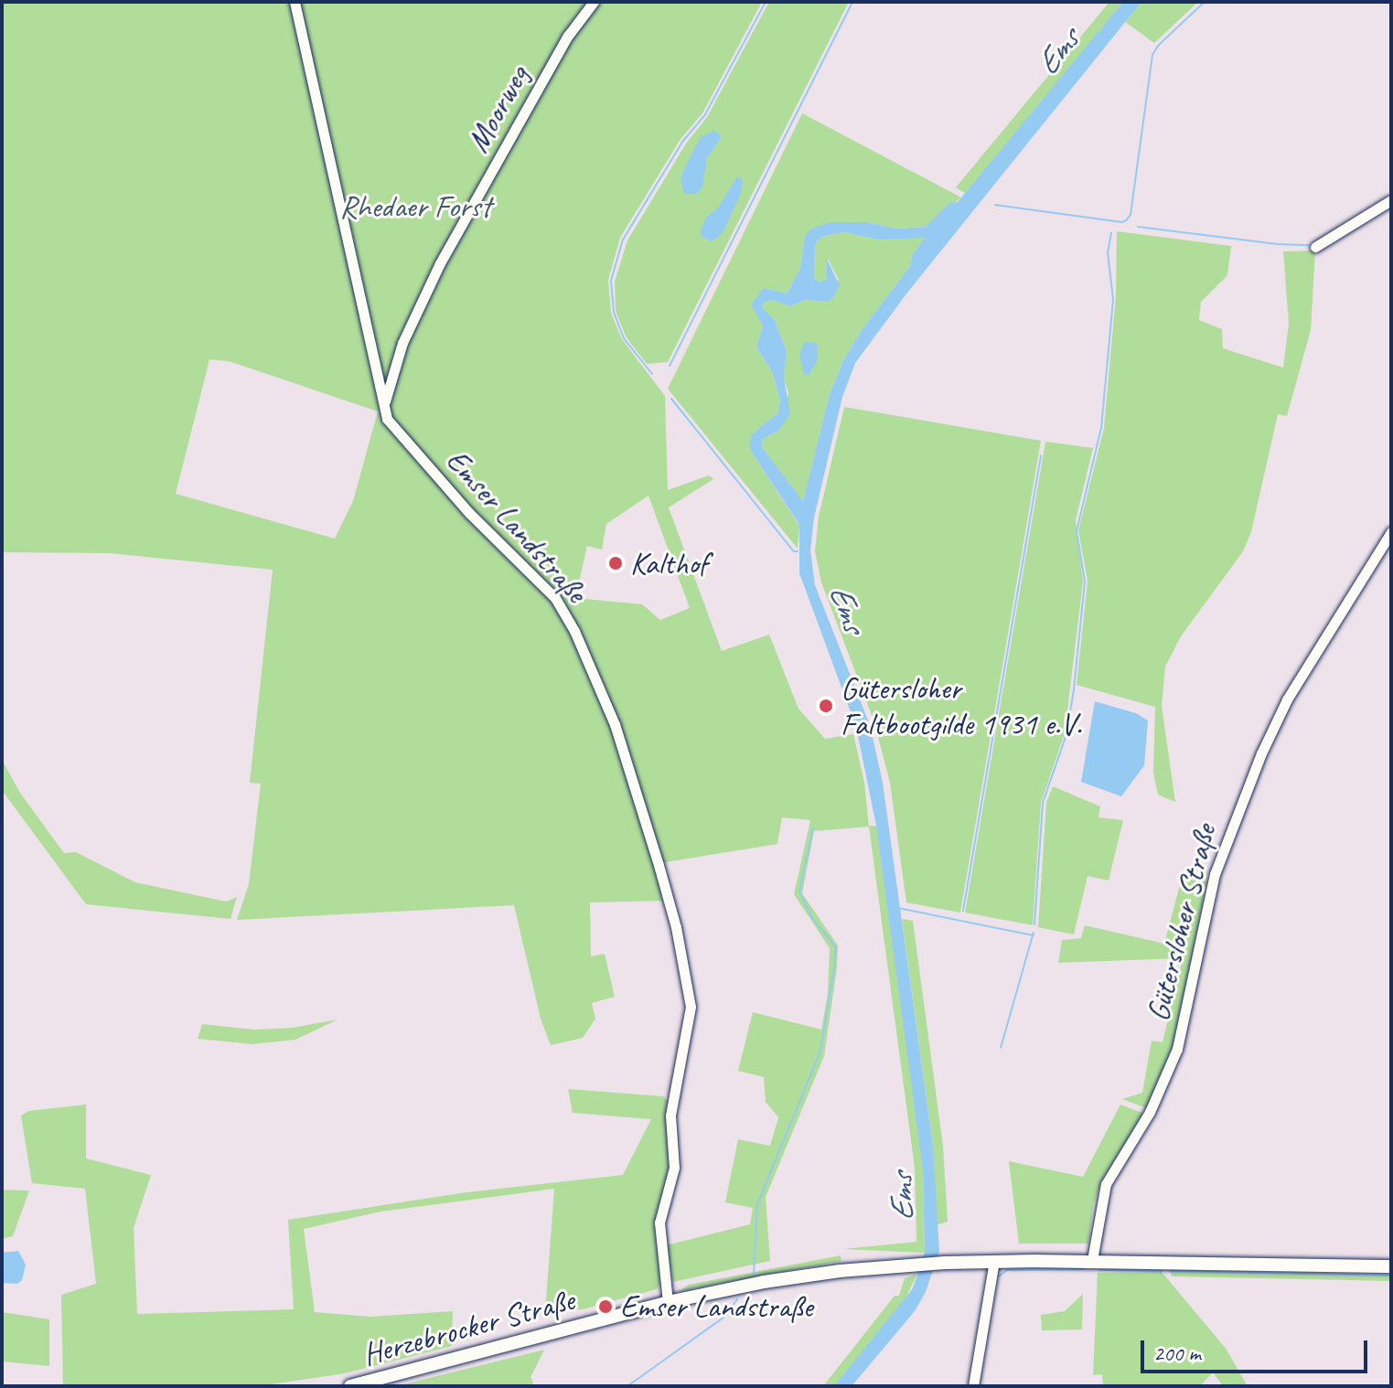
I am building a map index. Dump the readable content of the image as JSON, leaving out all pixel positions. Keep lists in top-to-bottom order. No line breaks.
{"streets":{"main road":["Herzebrocker Straße"],"street":["Moorweg","Emser Landstraße","Gütersloher Straße"]},"crossings":[["Moorweg","Emser Landstraße"],["Emser Landstraße","Herzebrocker Straße"]],"water":["Ems"],"parks":["Rhedaer Forst"],"places":["Kalthof","Gütersloher Faltbootgilde 1931 e.V.","Emser Landstraße"],"scale_bar":"200 m"}
